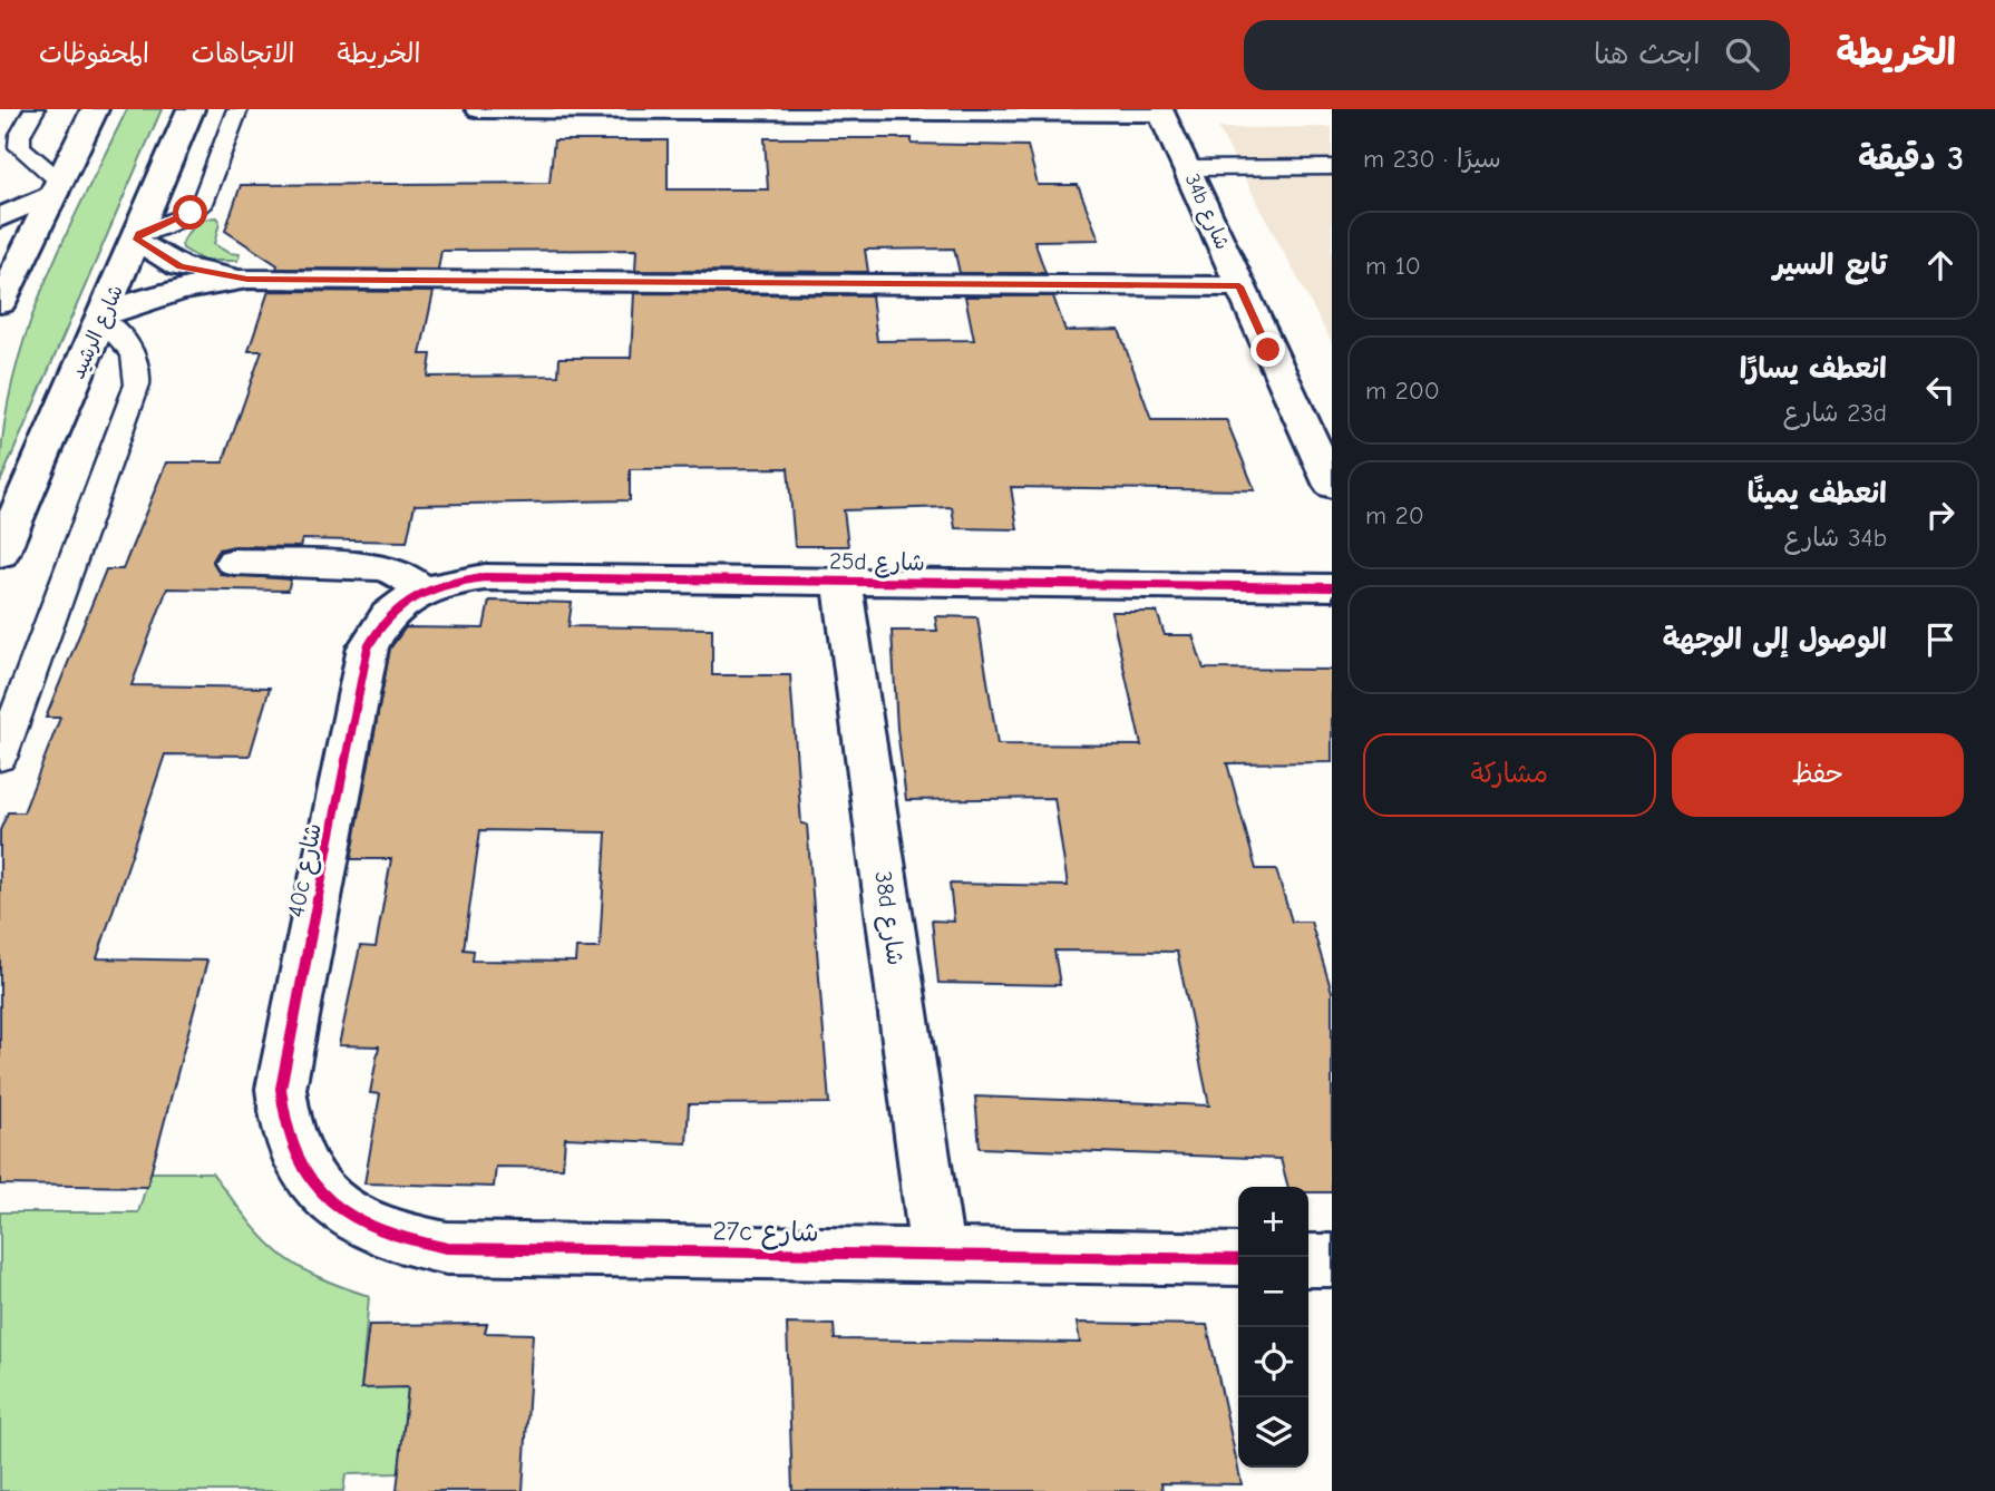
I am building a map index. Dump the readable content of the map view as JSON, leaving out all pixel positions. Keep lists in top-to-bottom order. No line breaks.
{"streets":{"street":["34b شارع","شارع الرشيد","25d شارع","40c شارع","38d شارع","27c شارع"]},"crossings":[["25d شارع","40c شارع"],["25d شارع","38d شارع"],["40c شارع","27c شارع"],["38d شارع","27c شارع"]],"page":{"header":"الخريطة","search":"ابحث هنا","nav":["الخريطة","الاتجاهات","المحفوظات"],"heading":["3 دقيقة","سيرًا · 230 m"],"list":[["تابع السير","10 m"],["انعطف يسارًا","23d شارع","200 m"],["انعطف يمينًا","34b شارع","20 m"],"الوصول إلى الوجهة"],"buttons":["حفظ","مشاركة"],"map_buttons":["+","−"]}}
